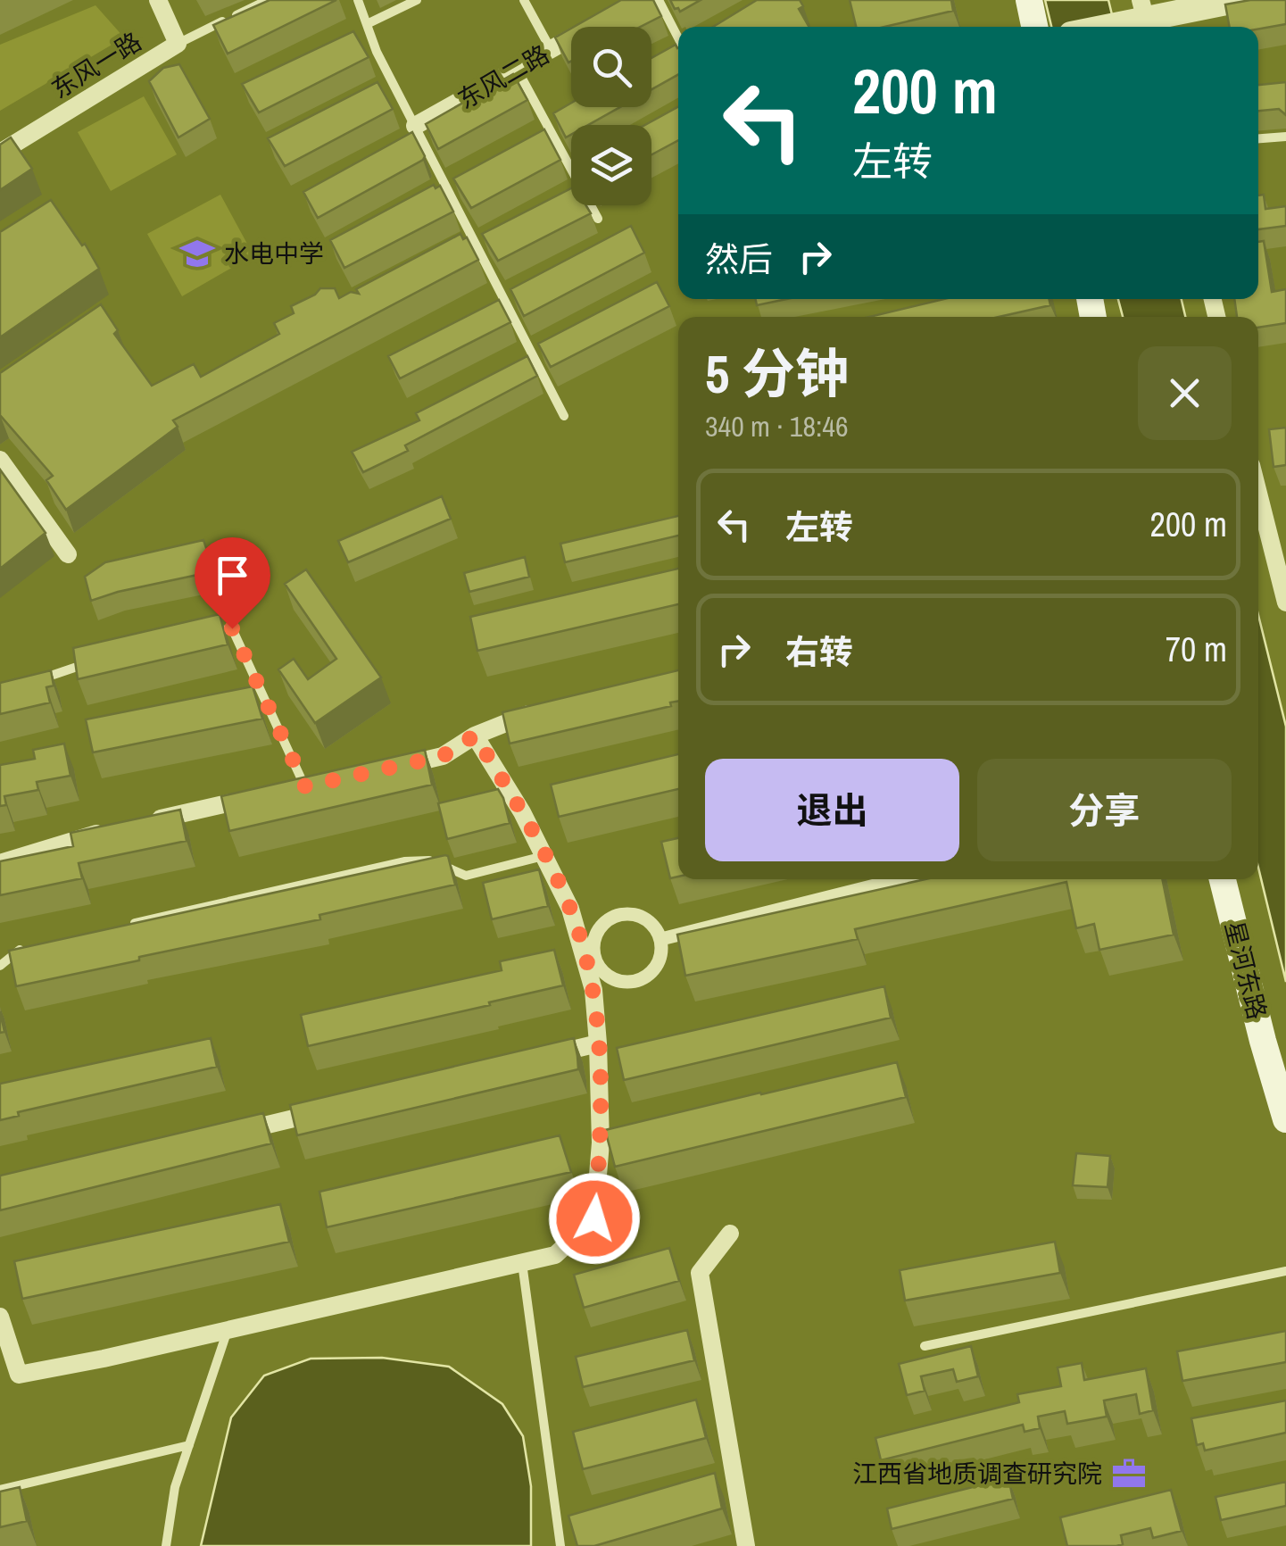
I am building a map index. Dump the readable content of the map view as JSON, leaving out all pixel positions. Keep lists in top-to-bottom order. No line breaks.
{"streets":{"main road":["星河东路"],"street":["东风一路","东风二路"]},"places":{"school or university":["水电中学"],"office":["江西省地质调查研究院"]},"page":{"turn":["200 m","左转"],"then":"然后","heading":["5 分钟","340 m · 18:46"],"list":[{"name":"左转","value":"200 m"},{"name":"右转","value":"70 m"}],"buttons":["退出","分享"]}}
